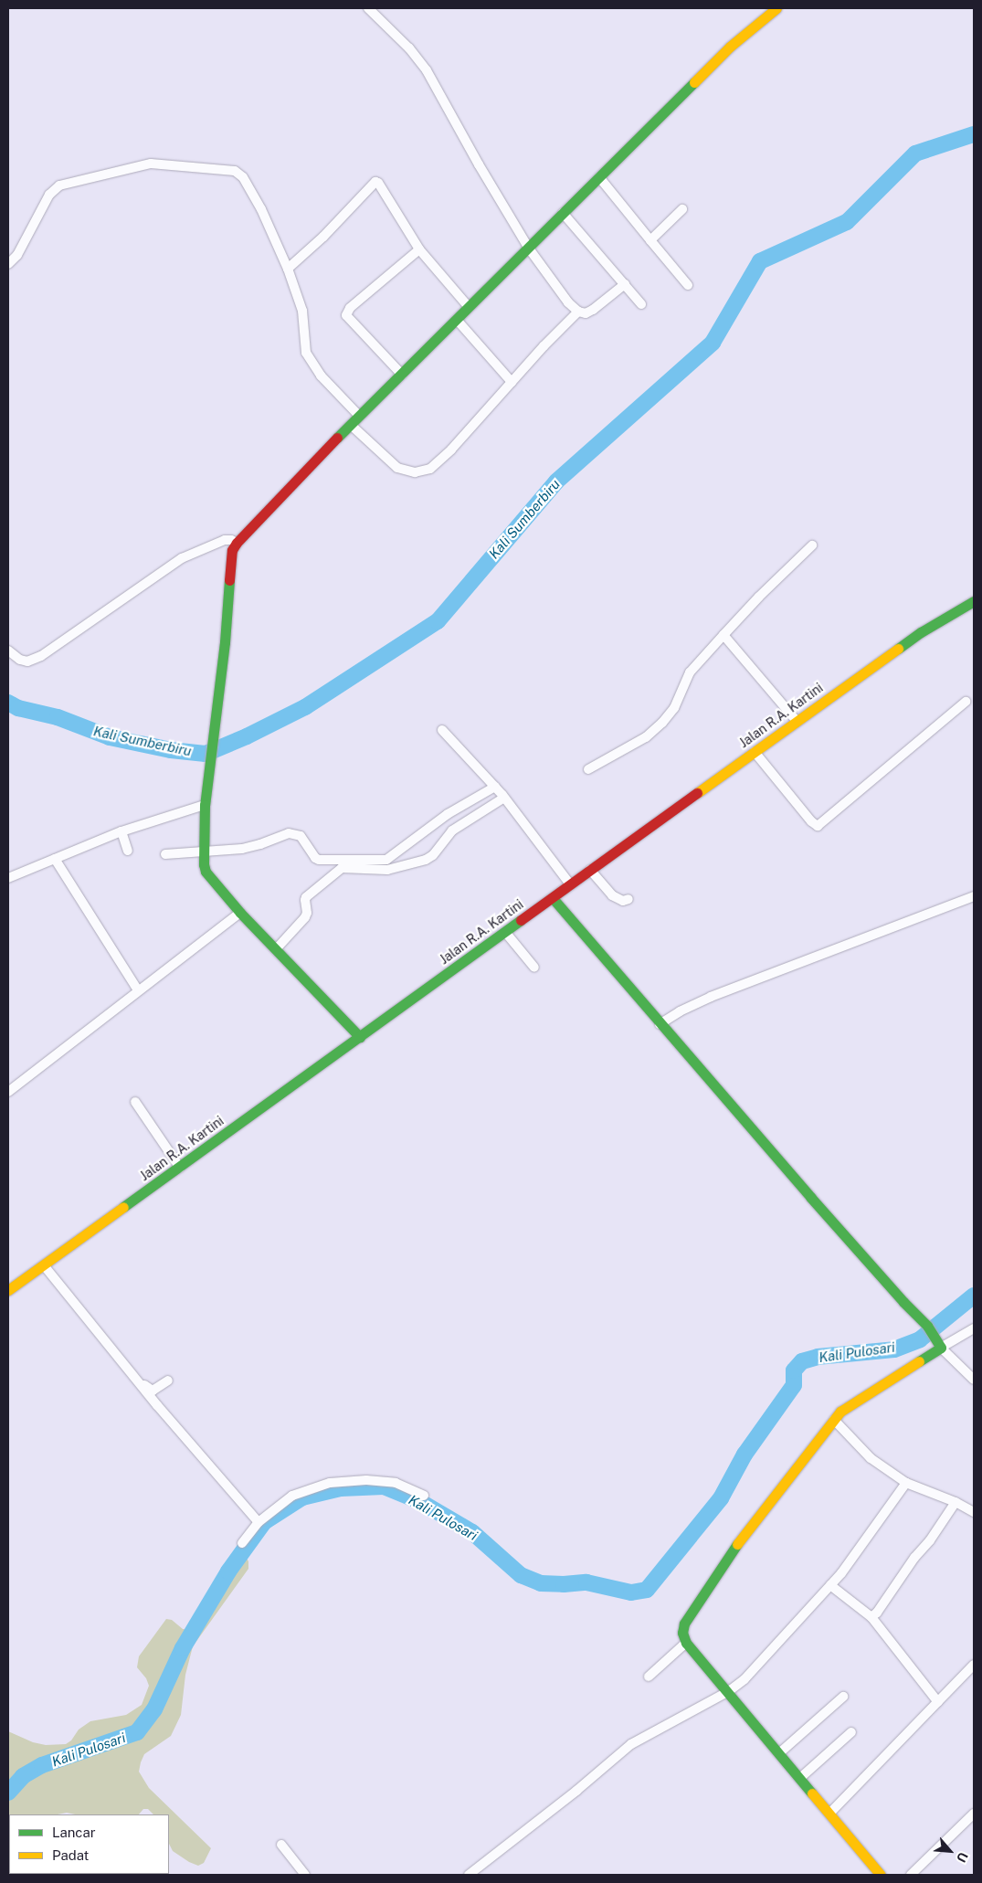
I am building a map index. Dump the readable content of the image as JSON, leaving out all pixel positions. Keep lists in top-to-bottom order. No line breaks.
{"streets":{"street":["Jalan R.A. Kartini"]},"water":["Kali Sumberbiru","Kali Pulosari"],"legend":["Lancar","Padat"],"north":"bottom right"}
